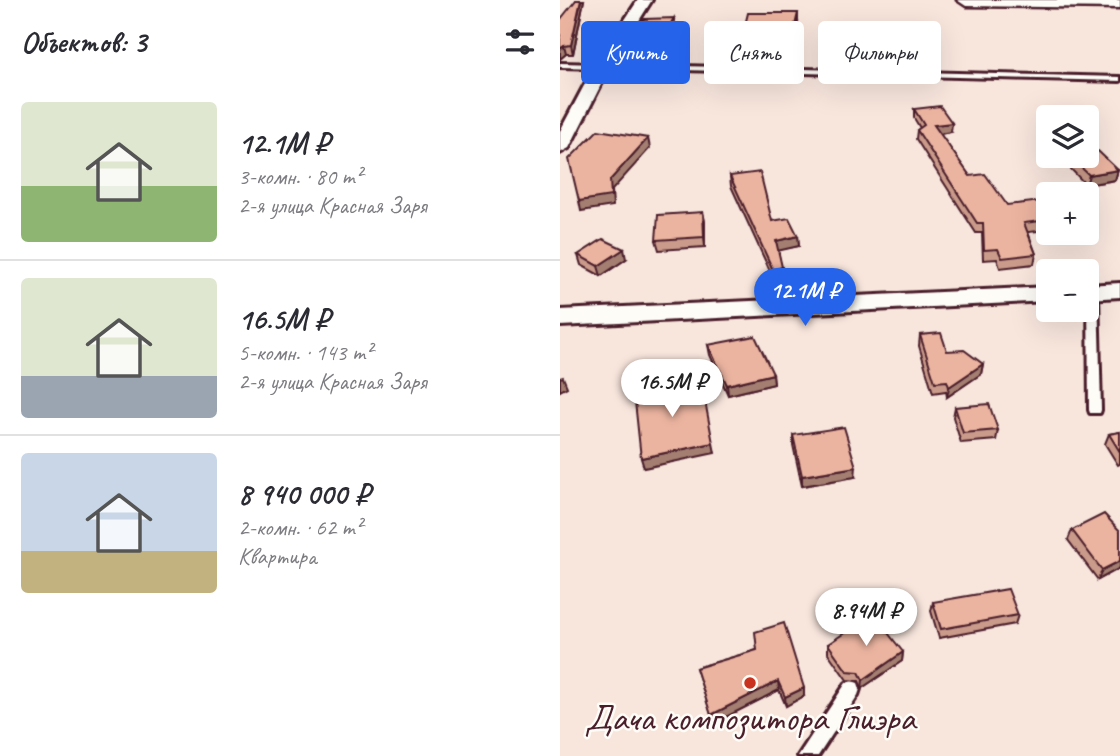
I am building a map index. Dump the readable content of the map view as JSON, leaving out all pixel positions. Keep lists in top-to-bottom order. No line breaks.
{"places":["Дача композитора Глиэра"],"page":{"heading":"Объектов: 3","chip":["Купить","Снять","Фильтры"],"list":[{"name":"12.1M ₽","note":"3-комн. · 80 m² · 2-я улица Красная Заря"},{"name":"16.5M ₽","note":"5-комн. · 143 m² · 2-я улица Красная Заря"},{"name":"8 940 000 ₽","note":"2-комн. · 62 m² · Квартира"}],"map_buttons":["+","−"],"price":["12.1M ₽","16.5M ₽","8.94M ₽"]}}
